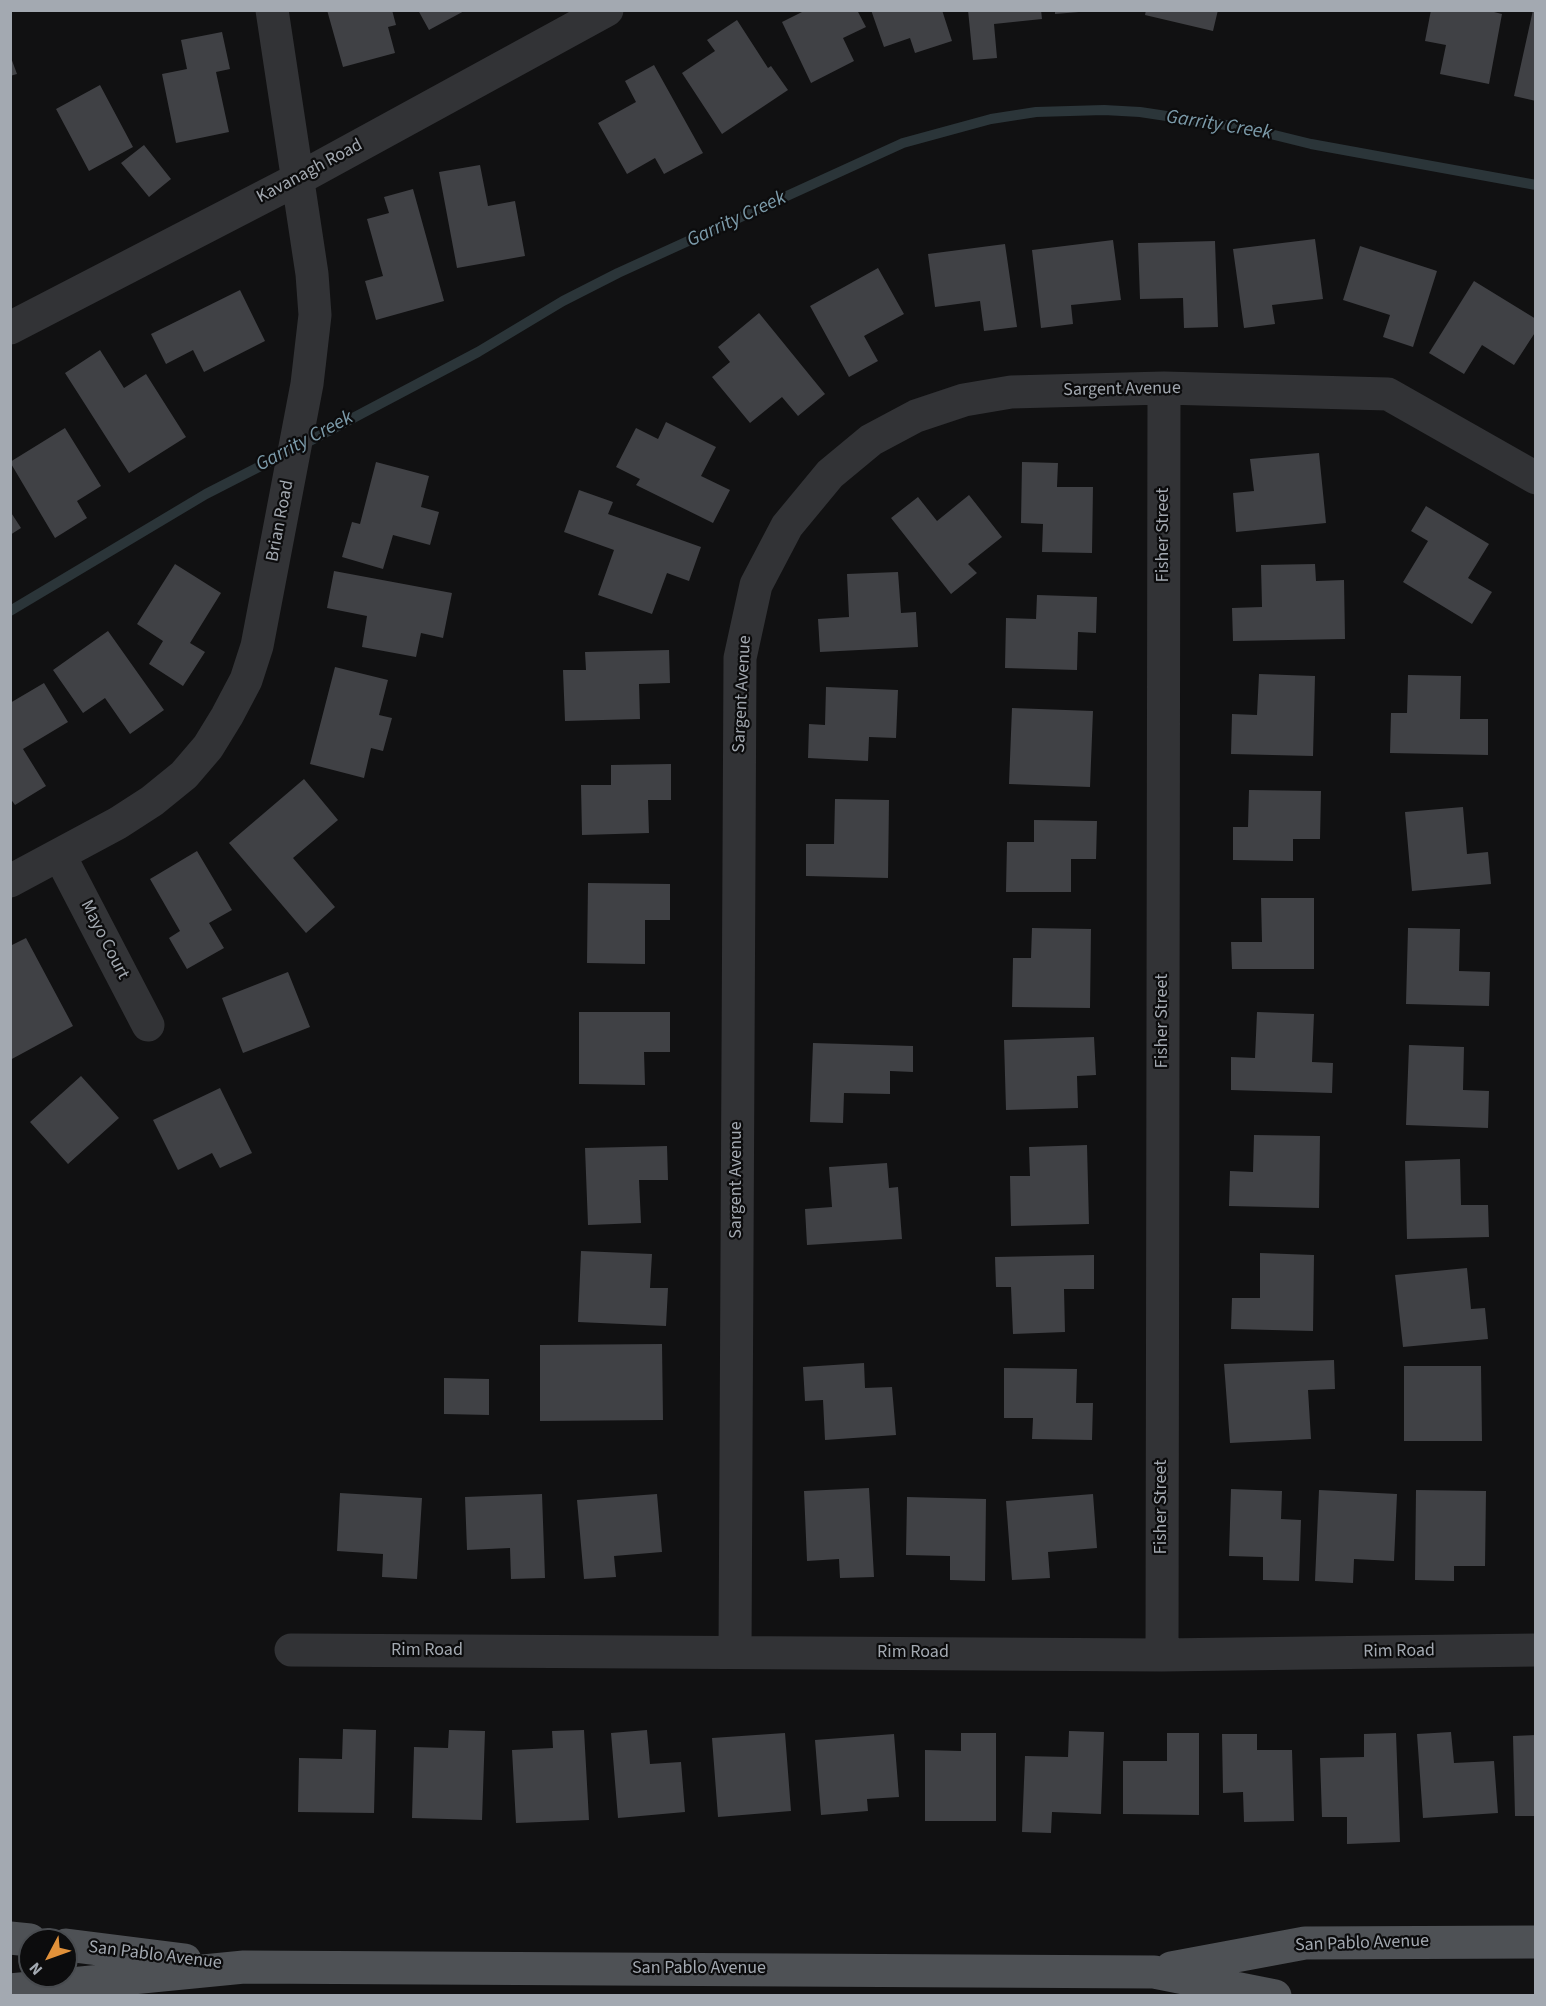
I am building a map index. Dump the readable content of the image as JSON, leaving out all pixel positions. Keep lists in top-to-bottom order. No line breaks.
{"streets":{"main road":["San Pablo Avenue"],"street":["Kavanagh Road","Sargent Avenue","Brian Road","Fisher Street","Mayo Court","Rim Road"]},"crossings":[["Kavanagh Road","Brian Road"],["Sargent Avenue","Fisher Street"],["Sargent Avenue","Rim Road"],["Brian Road","Mayo Court"],["Fisher Street","Rim Road"]],"water":["Garrity Creek"],"north":"bottom left"}
